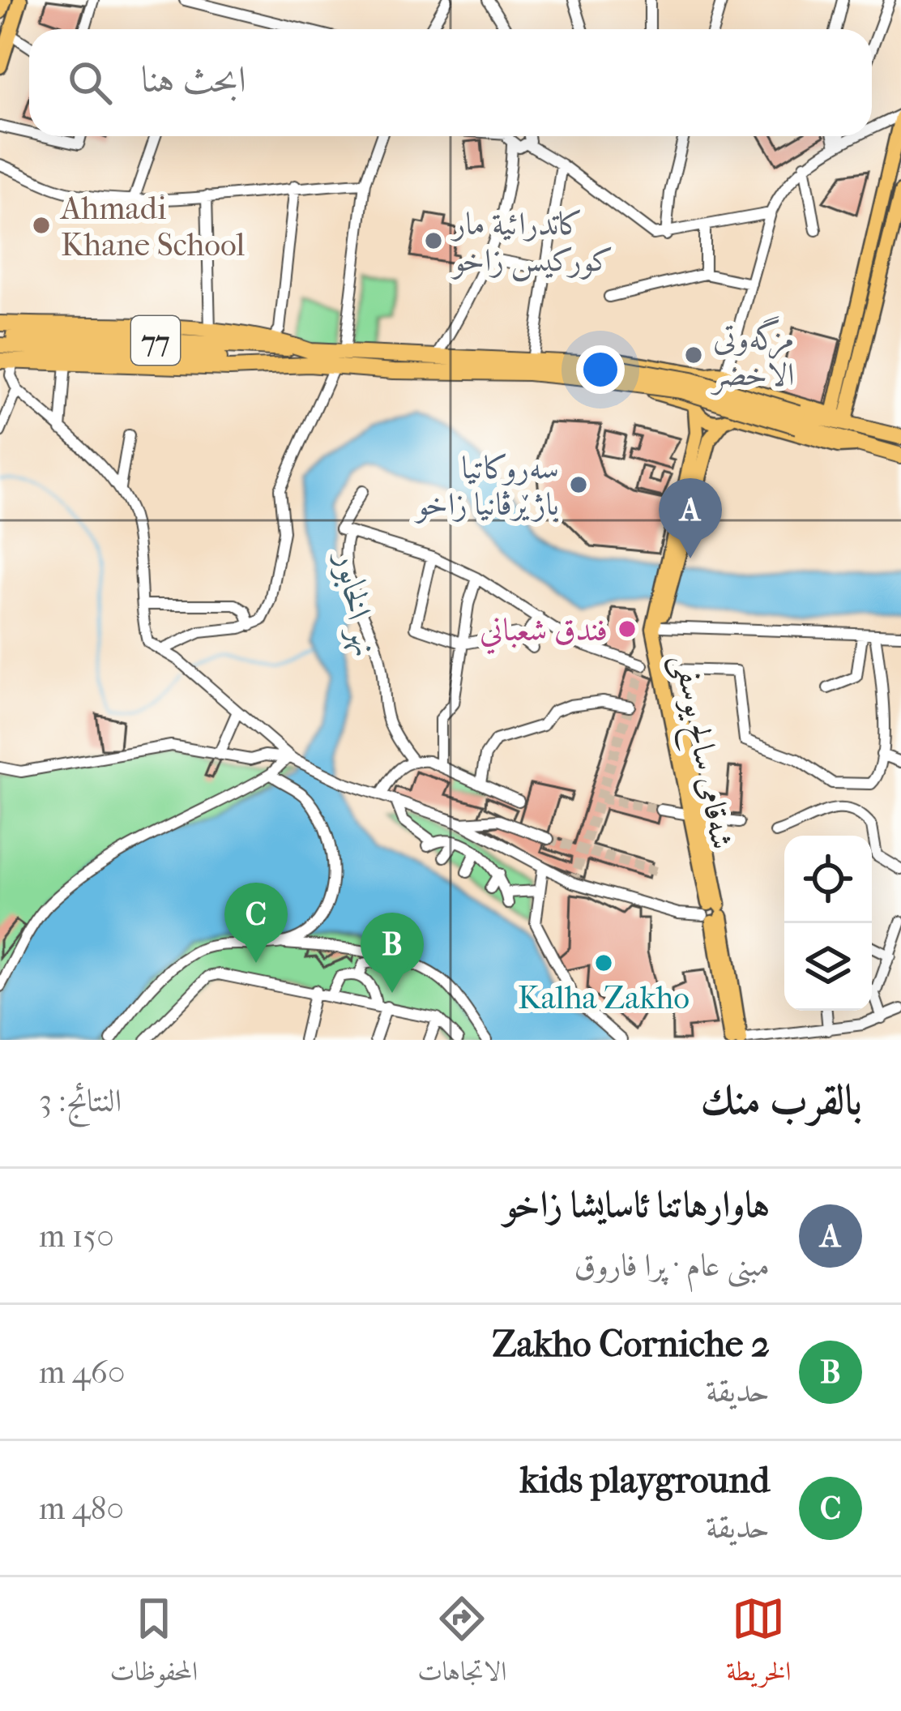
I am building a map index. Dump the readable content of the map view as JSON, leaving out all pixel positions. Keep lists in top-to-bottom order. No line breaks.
{"streets":{"highway":["77"],"main road":["شەقامی سالح یوسفی"]},"water":["نهر الخابور"],"places":["Ahmadi Khane School","كاتدرائية مار كوركيس زاخو","مزگەوتی الاخضر","سه‌روكاتيا باژێرڤانيا زاخو","فندق شعباني","Kalha Zakho"],"page":{"search":"ابحث هنا","pins":["A","C","B"],"heading":["بالقرب منك","النتائج: 3"],"list":[{"mark":"A","name":"هاوارهاتنا ئاسایشا زاخو","note":"مبنى عام · پرا فاروق","value":"150 m"},{"mark":"B","name":"Zakho Corniche 2","note":"حديقة","value":"460 m"},{"mark":"C","name":"kids playground","note":"حديقة","value":"480 m"}],"nav":["الخريطة","الاتجاهات","المحفوظات"]}}
